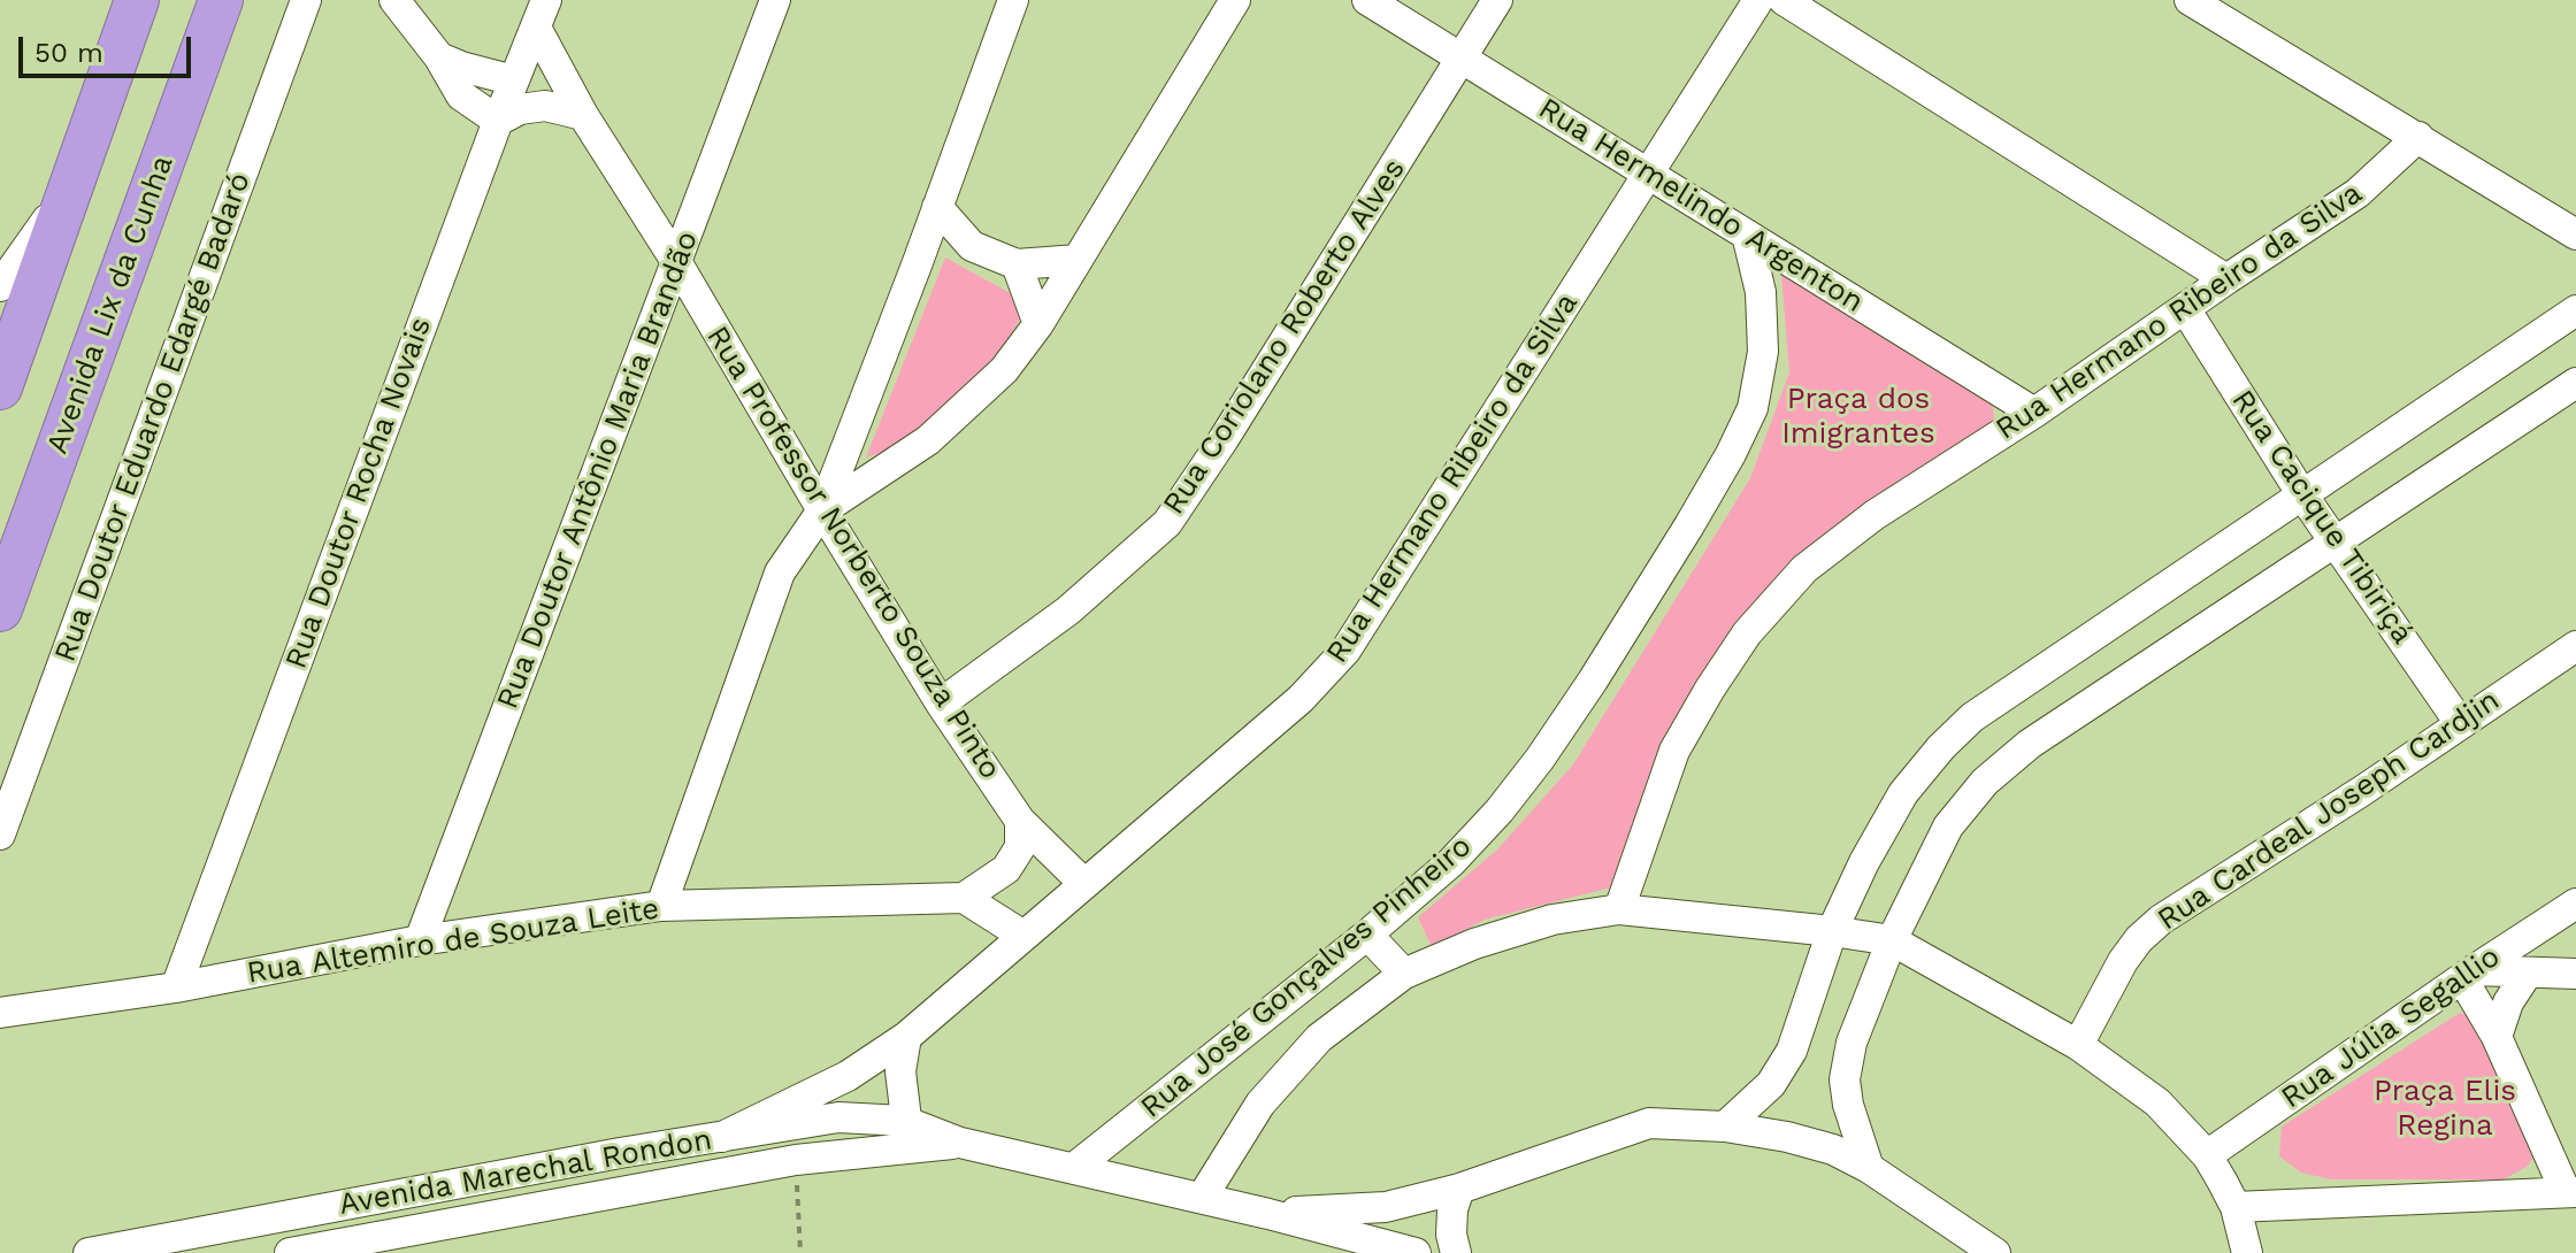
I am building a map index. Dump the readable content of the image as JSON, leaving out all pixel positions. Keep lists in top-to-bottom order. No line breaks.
{"streets":{"highway":["Avenida Lix da Cunha"],"street":["Rua Hermelindo Argenton","Rua Hermano Ribeiro da Silva","Rua Coriolano Roberto Alves","Rua Doutor Eduardo Edargé Badaró","Rua Doutor Antônio Maria Brandão","Rua Doutor Rocha Novais","Rua Cacique Tibiriçá","Rua Professor Norberto Souza Pinto","Rua Cardeal Joseph Cardjin","Rua Altemiro de Souza Leite","Rua José Gonçalves Pinheiro","Rua Júlia Segallio","Avenida Marechal Rondon"]},"crossings":[["Rua Hermelindo Argenton","Rua Hermano Ribeiro da Silva"],["Rua Hermelindo Argenton","Rua Coriolano Roberto Alves"],["Rua Hermelindo Argenton","Rua José Gonçalves Pinheiro"],["Rua Hermano Ribeiro da Silva","Rua Cacique Tibiriçá"],["Rua Hermano Ribeiro da Silva","Rua Professor Norberto Souza Pinto"],["Rua Hermano Ribeiro da Silva","Avenida Marechal Rondon"],["Rua Coriolano Roberto Alves","Rua Professor Norberto Souza Pinto"],["Rua Doutor Antônio Maria Brandão","Rua Professor Norberto Souza Pinto"],["Rua Doutor Antônio Maria Brandão","Rua Altemiro de Souza Leite"],["Rua Doutor Rocha Novais","Rua Professor Norberto Souza Pinto"],["Rua Doutor Rocha Novais","Rua Altemiro de Souza Leite"],["Rua Cacique Tibiriçá","Rua Cardeal Joseph Cardjin"],["Rua José Gonçalves Pinheiro","Avenida Marechal Rondon"]],"parks":["Praça dos Imigrantes","Praça Elis Regina"],"scale_bar":"50 m"}
